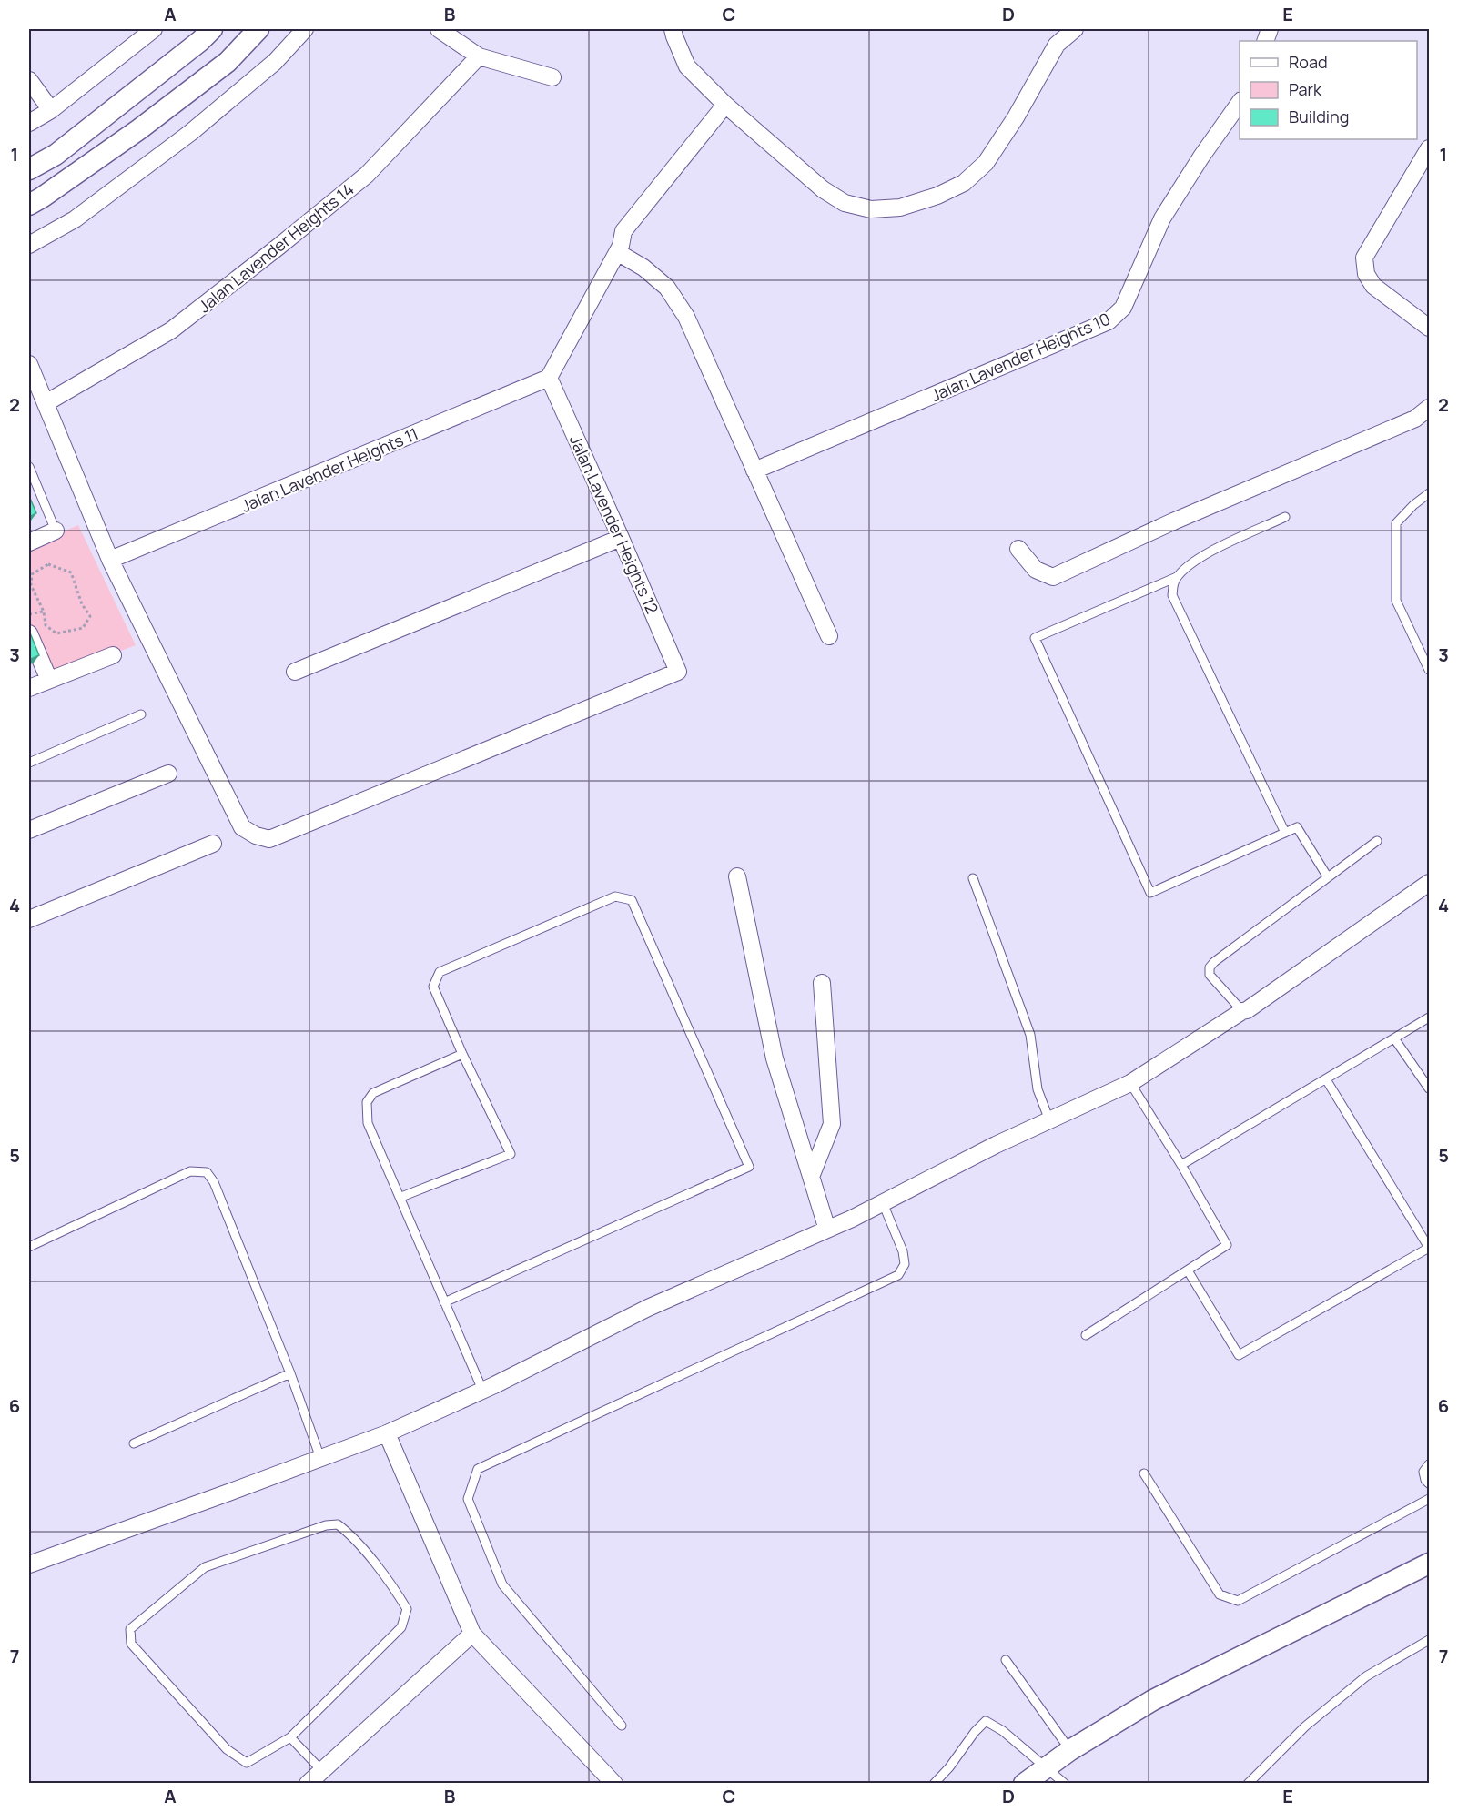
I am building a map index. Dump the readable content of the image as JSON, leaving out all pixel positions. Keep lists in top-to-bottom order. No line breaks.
{"streets":{"street":["Jalan Lavender Heights 14","Jalan Lavender Heights 10","Jalan Lavender Heights 11","Jalan Lavender Heights 12"]},"crossings":[["Jalan Lavender Heights 11","Jalan Lavender Heights 12"]],"legend":["Road","Park","Building"],"grid":{"columns":["A","B","C","D","E"],"rows":["1","2","3","4","5","6","7"]}}
